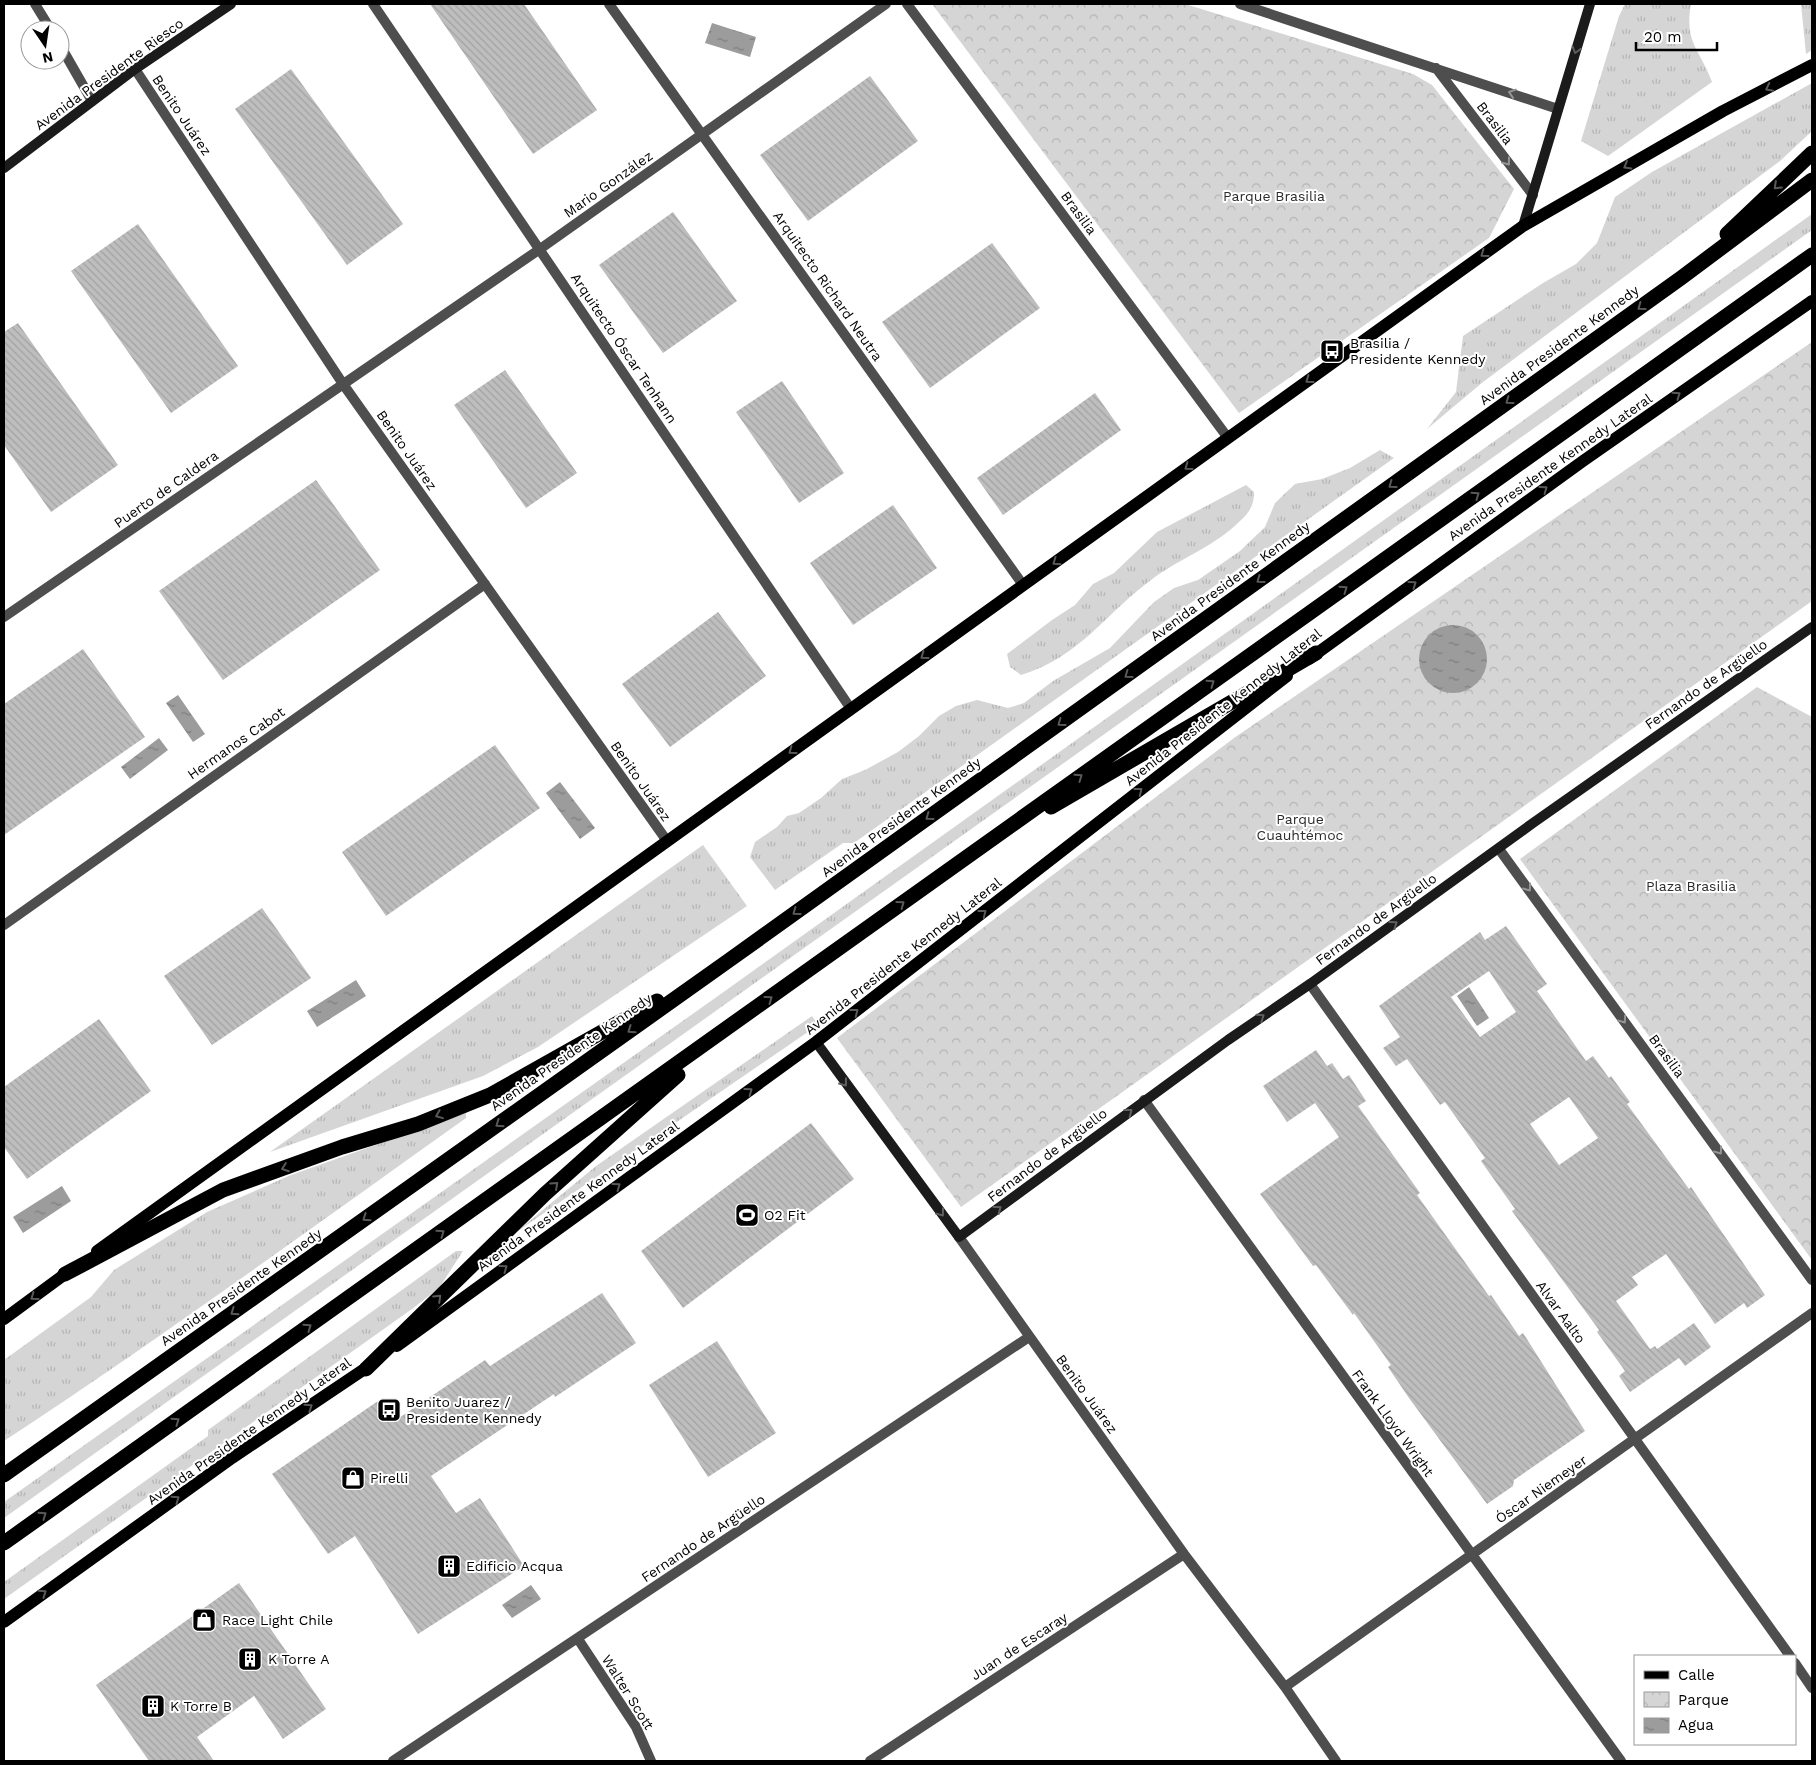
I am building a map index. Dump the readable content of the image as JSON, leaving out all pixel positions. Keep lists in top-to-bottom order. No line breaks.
{"streets":{"highway":["Avenida Presidente Kennedy"],"main road":["Avenida Presidente Kennedy Lateral"],"street":["Avenida Presidente Riesco","Benito Juárez","Brasilia","Mario González","Arquitecto Richard Neutra","Arquitecto Óscar Tenhann","Puerto de Caldera","Fernando de Argüello","Hermanos Cabot","Alvar Aalto","Frank Lloyd Wright","Óscar Niemeyer","Juan de Escaray","Walter Scott"]},"crossings":[["Avenida Presidente Riesco","Benito Juárez"],["Benito Juárez","Mario González"],["Benito Juárez","Avenida Presidente Kennedy Lateral"],["Benito Juárez","Puerto de Caldera"],["Benito Juárez","Fernando de Argüello"],["Benito Juárez","Hermanos Cabot"],["Benito Juárez","Óscar Niemeyer"],["Benito Juárez","Juan de Escaray"],["Brasilia","Fernando de Argüello"],["Mario González","Arquitecto Richard Neutra"],["Mario González","Arquitecto Óscar Tenhann"],["Mario González","Puerto de Caldera"],["Fernando de Argüello","Alvar Aalto"],["Fernando de Argüello","Frank Lloyd Wright"],["Fernando de Argüello","Walter Scott"],["Alvar Aalto","Óscar Niemeyer"],["Frank Lloyd Wright","Óscar Niemeyer"]],"one_way":["Avenida Presidente Kennedy Lateral","Fernando de Argüello"],"parks":["Parque Brasilia","Parque Cuauhtémoc","Plaza Brasilia"],"places":{"bus stop":["Brasilia / Presidente Kennedy","Benito Juarez / Presidente Kennedy"],"sports":["O2 Fit"],"shop":["Pirelli","Race Light Chile"],"building":["Edificio Acqua","K Torre A","K Torre B"]},"legend":["Calle","Parque","Agua"],"scale_bar":"20 m","north":"bottom"}
